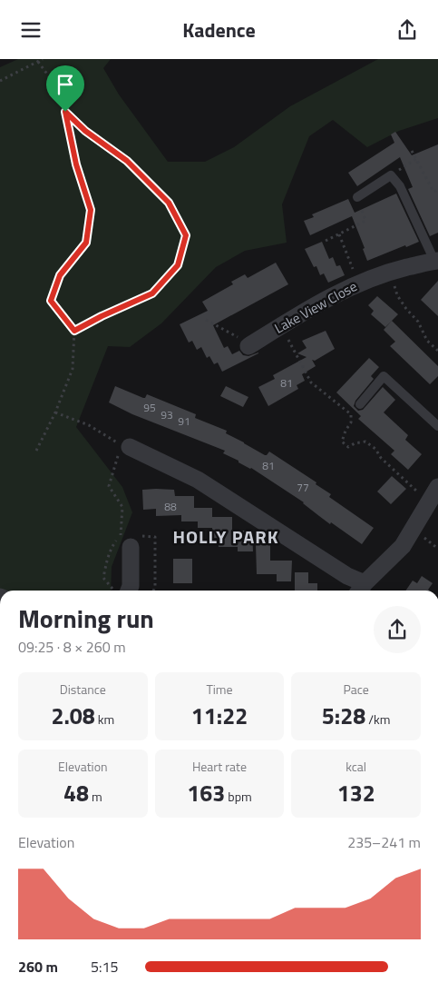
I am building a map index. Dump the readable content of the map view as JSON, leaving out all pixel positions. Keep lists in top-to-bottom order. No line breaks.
{"streets":{"street":["Lake View Close"]},"districts":["HOLLY PARK"],"house_numbers":["81","95","93","91","81","77","88"],"page":{"header":"Kadence","heading":["Morning run","09:25 · 8 × 260 m"],"stats":[["Distance","2.08 km"],["Time","11:22"],["Pace","5:28 /km"],["Elevation","48 m"],["Heart rate","163 bpm"],["kcal","132"]],"chart":["Elevation","235–241 m"],"list":[{"name":"260 m","note":"5:15"}]}}
